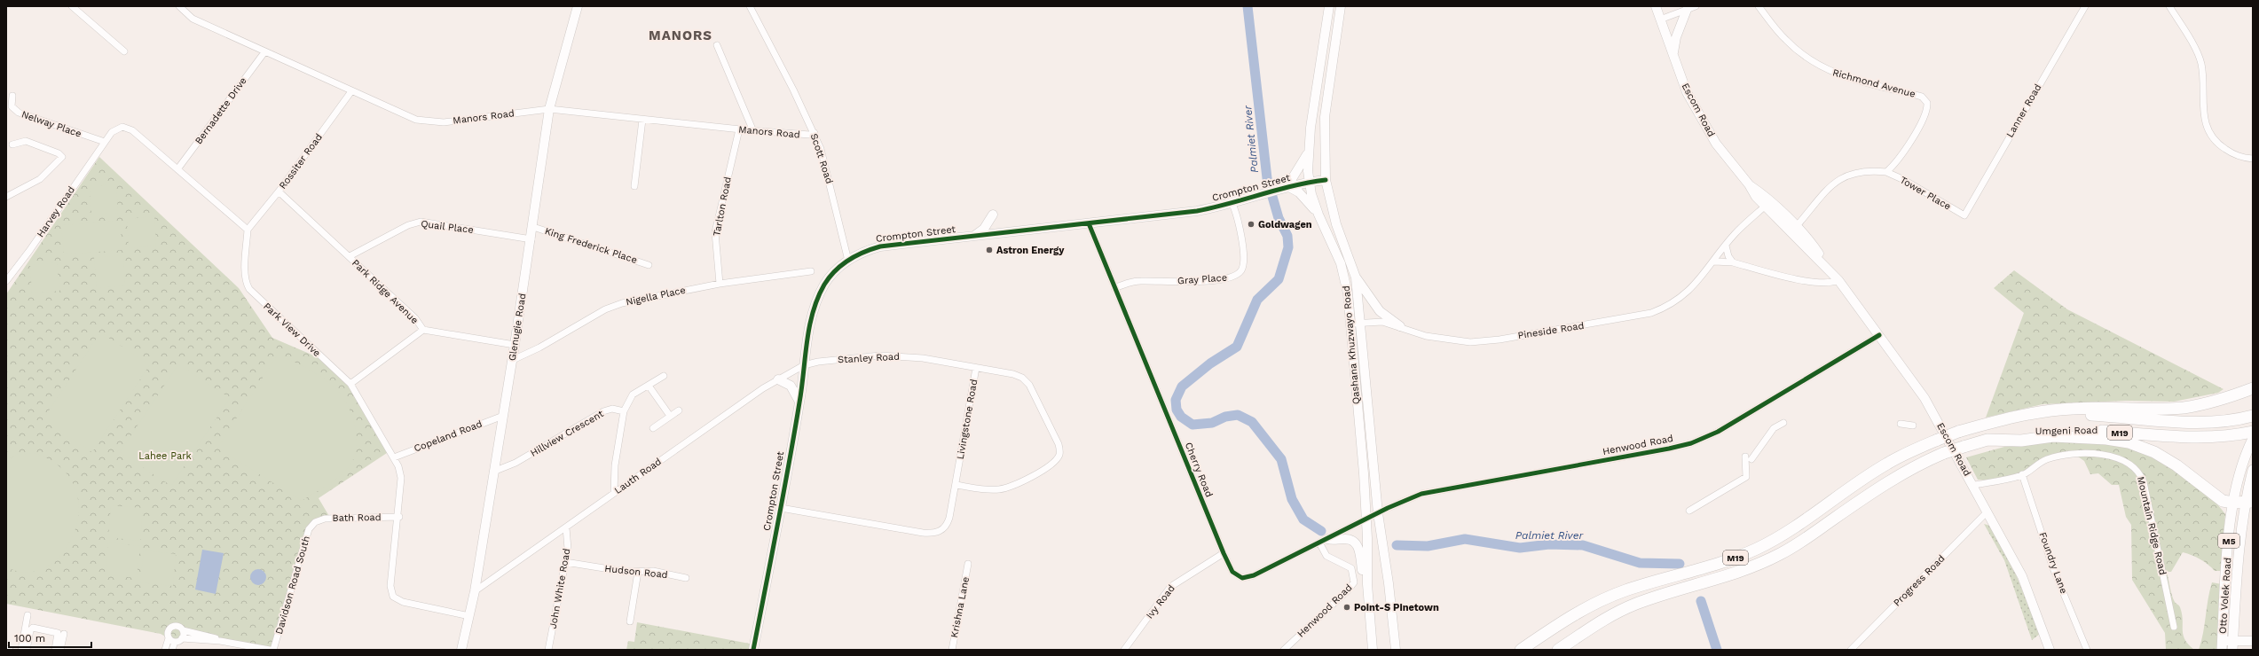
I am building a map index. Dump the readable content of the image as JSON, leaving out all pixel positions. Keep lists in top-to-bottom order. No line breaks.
{"streets":{"highway":["Umgeni Road","M19"],"main road":["M5","Otto Volek Road"],"street":["Richmond Avenue","Escom Road","Bernadette Drive","Lanner Road","Manors Road","Nelway Place","Scott Road","Rossiter Road","Crompton Street","Tower Place","Tarlton Road","Harvey Road","Quail Place","King Frederick Place","Gray Place","Park Ridge Avenue","Nigella Place","Glenugie Road","Park View Drive","Pineside Road","Qashana Khuzwayo Road","Stanley Road","Livingstone Road","Hillview Crescent","Copeland Road","Henwood Road","Cherry Road","Lauth Road","Bath Road","Mountain Ridge Road","Foundry Lane","Hudson Road","Progress Road","Davidson Road South","John White Road","Ivy Road","Krishna Lane"]},"crossings":[["Richmond Avenue","Tower Place"],["Escom Road","Pineside Road"],["Escom Road","Henwood Road"],["Escom Road","Mountain Ridge Road"],["Escom Road","Progress Road"],["Bernadette Drive","Manors Road"],["Lanner Road","Tower Place"],["Manors Road","Scott Road"],["Manors Road","Rossiter Road"],["Manors Road","Tarlton Road"],["Manors Road","Glenugie Road"],["Nelway Place","Harvey Road"],["Scott Road","Crompton Street"],["Rossiter Road","Park Ridge Avenue"],["Rossiter Road","Park View Drive"],["Crompton Street","Gray Place"],["Crompton Street","Qashana Khuzwayo Road"],["Crompton Street","Stanley Road"],["Crompton Street","Livingstone Road"],["Crompton Street","Cherry Road"],["Crompton Street","Lauth Road"],["Tarlton Road","Nigella Place"],["Quail Place","Park Ridge Avenue"],["Quail Place","Glenugie Road"],["King Frederick Place","Glenugie Road"],["Gray Place","Cherry Road"],["Park Ridge Avenue","Glenugie Road"],["Nigella Place","Glenugie Road"],["Glenugie Road","Park View Drive"],["Glenugie Road","Hillview Crescent"],["Glenugie Road","Copeland Road"],["Glenugie Road","Lauth Road"],["Park View Drive","Copeland Road"],["Park View Drive","Bath Road"],["Pineside Road","Qashana Khuzwayo Road"],["Qashana Khuzwayo Road","Henwood Road"],["Qashana Khuzwayo Road","Cherry Road"],["Stanley Road","Livingstone Road"],["Stanley Road","Lauth Road"],["Umgeni Road","M19"],["Umgeni Road","Otto Volek Road"],["Henwood Road","Cherry Road"],["Cherry Road","Ivy Road"],["Lauth Road","John White Road"],["Bath Road","Davidson Road South"],["Mountain Ridge Road","Foundry Lane"],["Hudson Road","John White Road"]],"districts":["MANORS"],"water":["Palmiet River"],"parks":["Lahee Park"],"places":["Goldwagen","Astron Energy","Point-S Pinetown"],"scale_bar":"100 m"}
